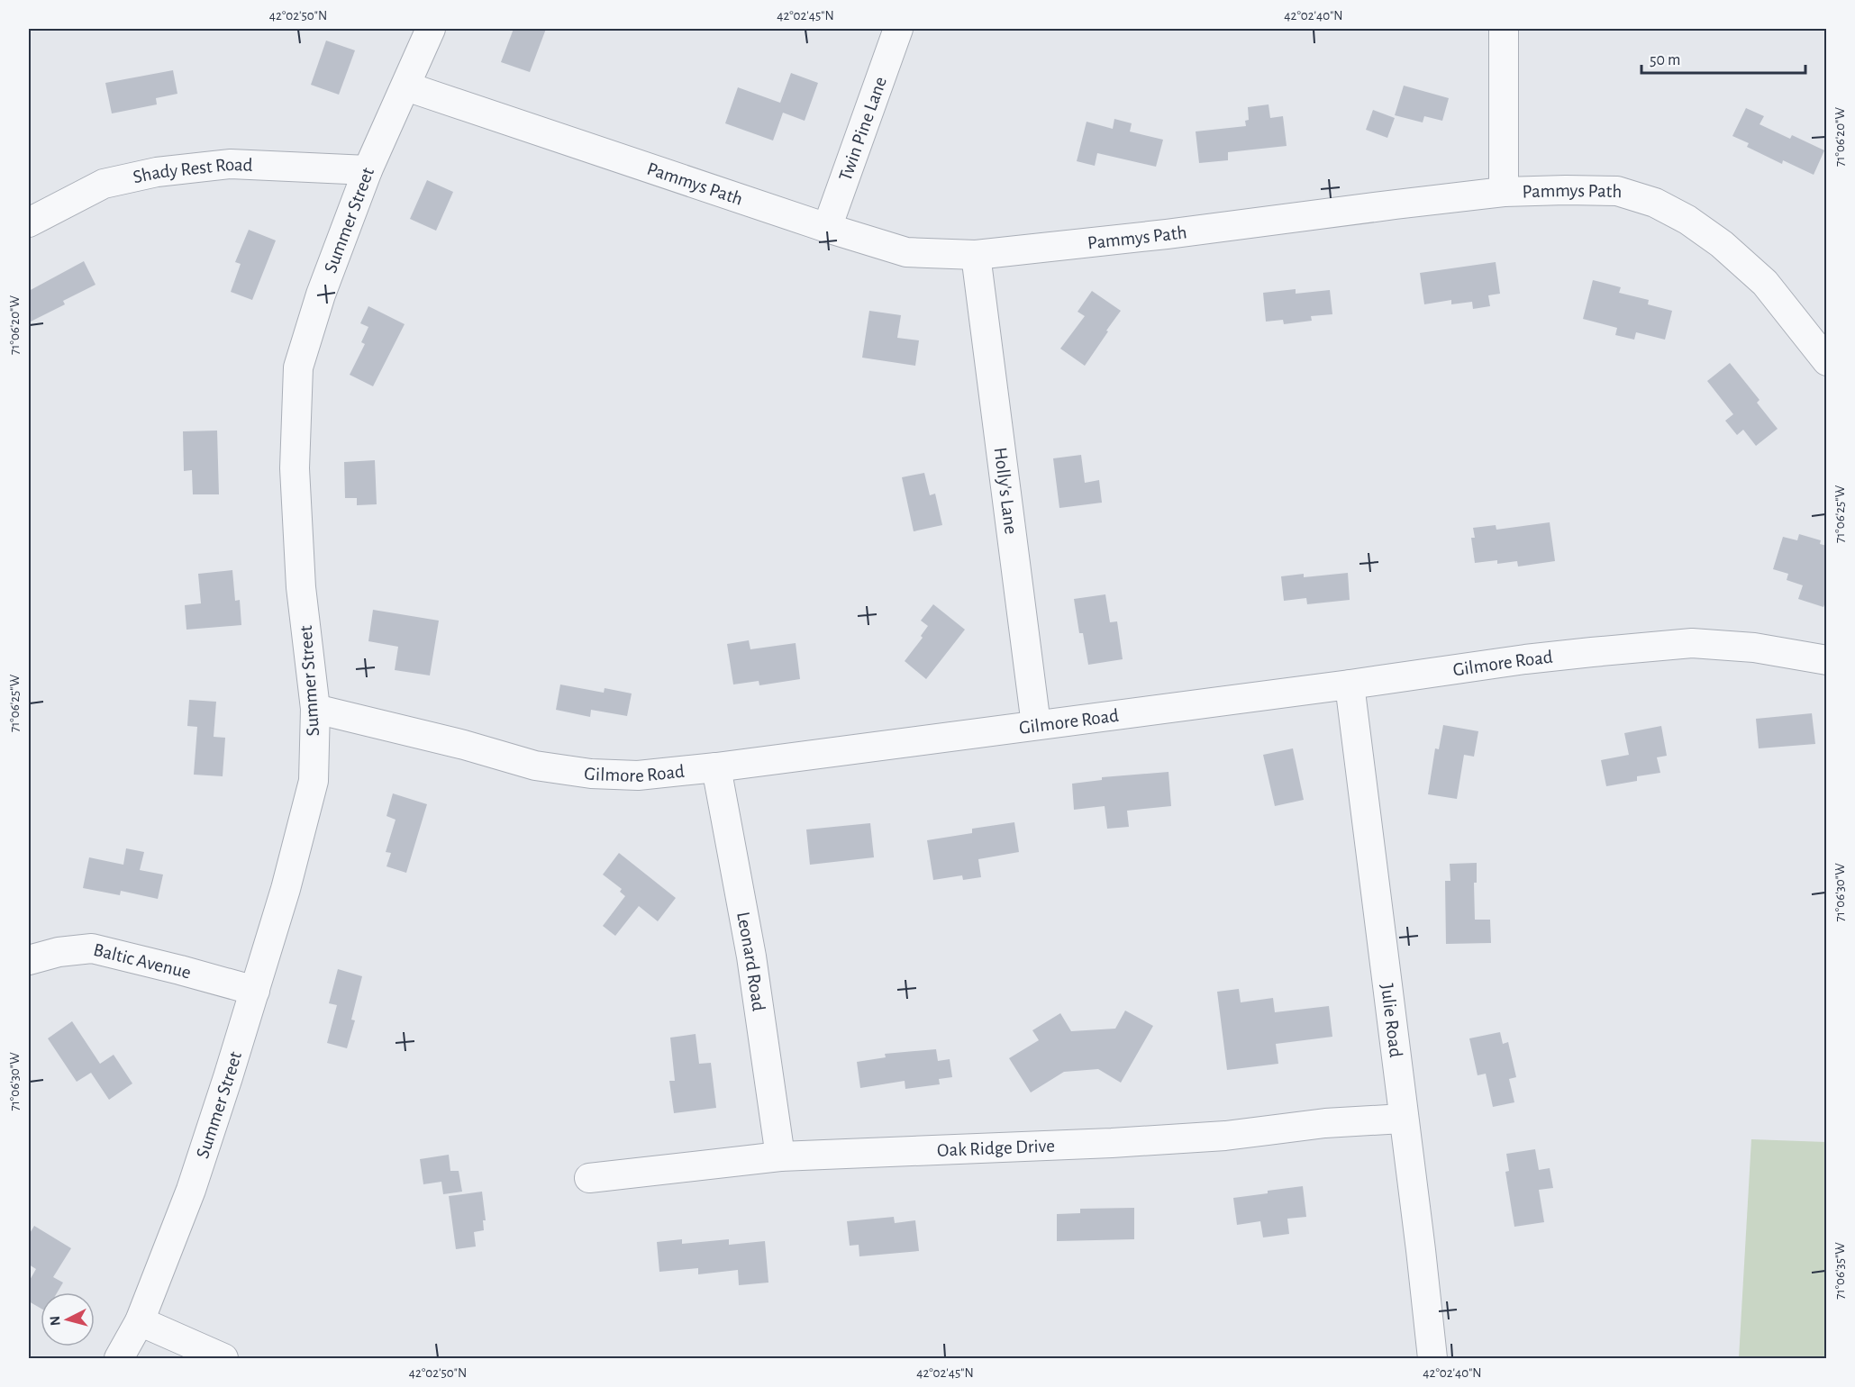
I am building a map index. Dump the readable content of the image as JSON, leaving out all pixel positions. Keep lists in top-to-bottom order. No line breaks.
{"streets":{"street":["Twin Pine Lane","Shady Rest Road","Pammys Path","Summer Street","Holly's Lane","Gilmore Road","Baltic Avenue","Leonard Road","Julie Road","Oak Ridge Drive"]},"crossings":[["Twin Pine Lane","Pammys Path"],["Shady Rest Road","Summer Street"],["Pammys Path","Summer Street"],["Pammys Path","Holly's Lane"],["Summer Street","Gilmore Road"],["Summer Street","Baltic Avenue"],["Holly's Lane","Gilmore Road"],["Gilmore Road","Leonard Road"],["Gilmore Road","Julie Road"],["Leonard Road","Oak Ridge Drive"],["Julie Road","Oak Ridge Drive"]],"scale_bar":"50 m","north":"left","coordinates":["42°02'50\"N","42°02'45\"N","42°02'40\"N","71°06'20\"W","71°06'25\"W","71°06'30\"W","71°06'35\"W"]}
